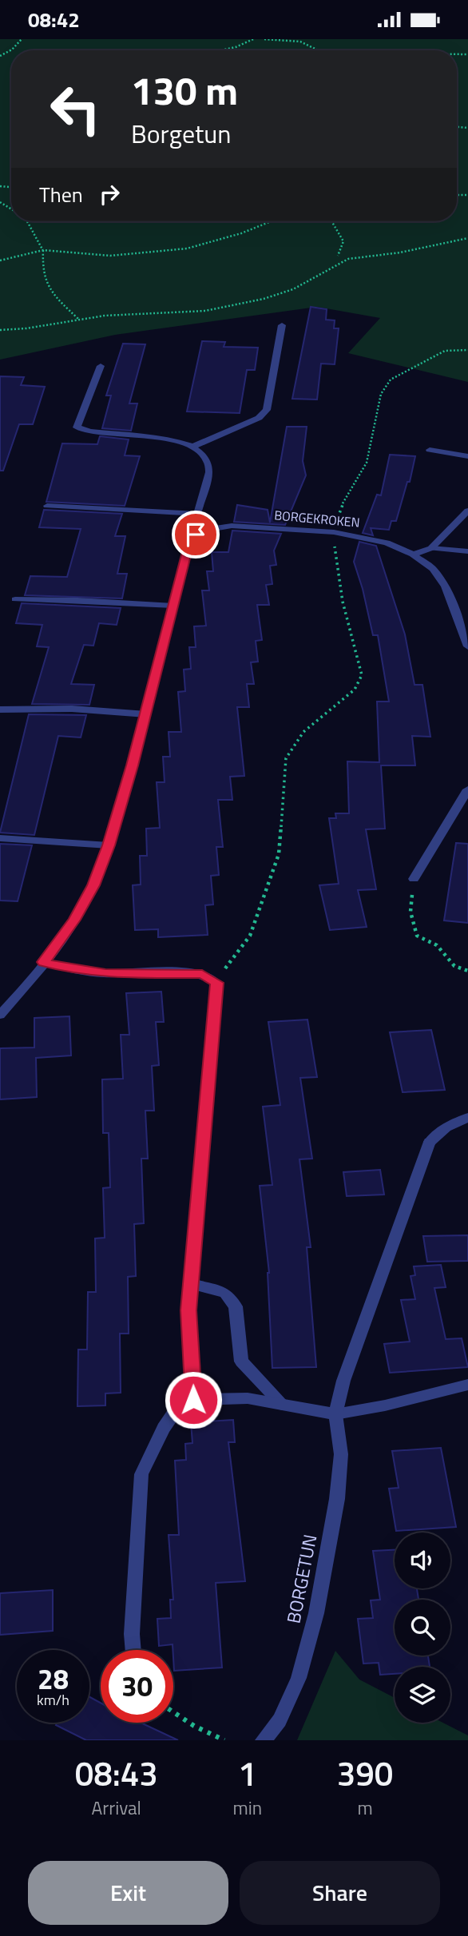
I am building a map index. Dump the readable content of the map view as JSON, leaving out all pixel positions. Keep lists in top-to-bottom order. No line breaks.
{"streets":{"street":["BORGEKROKEN","BORGETUN"]},"page":{"status":"08:42","turn":["130 m","Borgetun"],"then":"Then","speed":"28 km/h","limit":"30","eta":["08:43","Arrival","1","min","390","m"],"buttons":["Exit","Share"]}}
